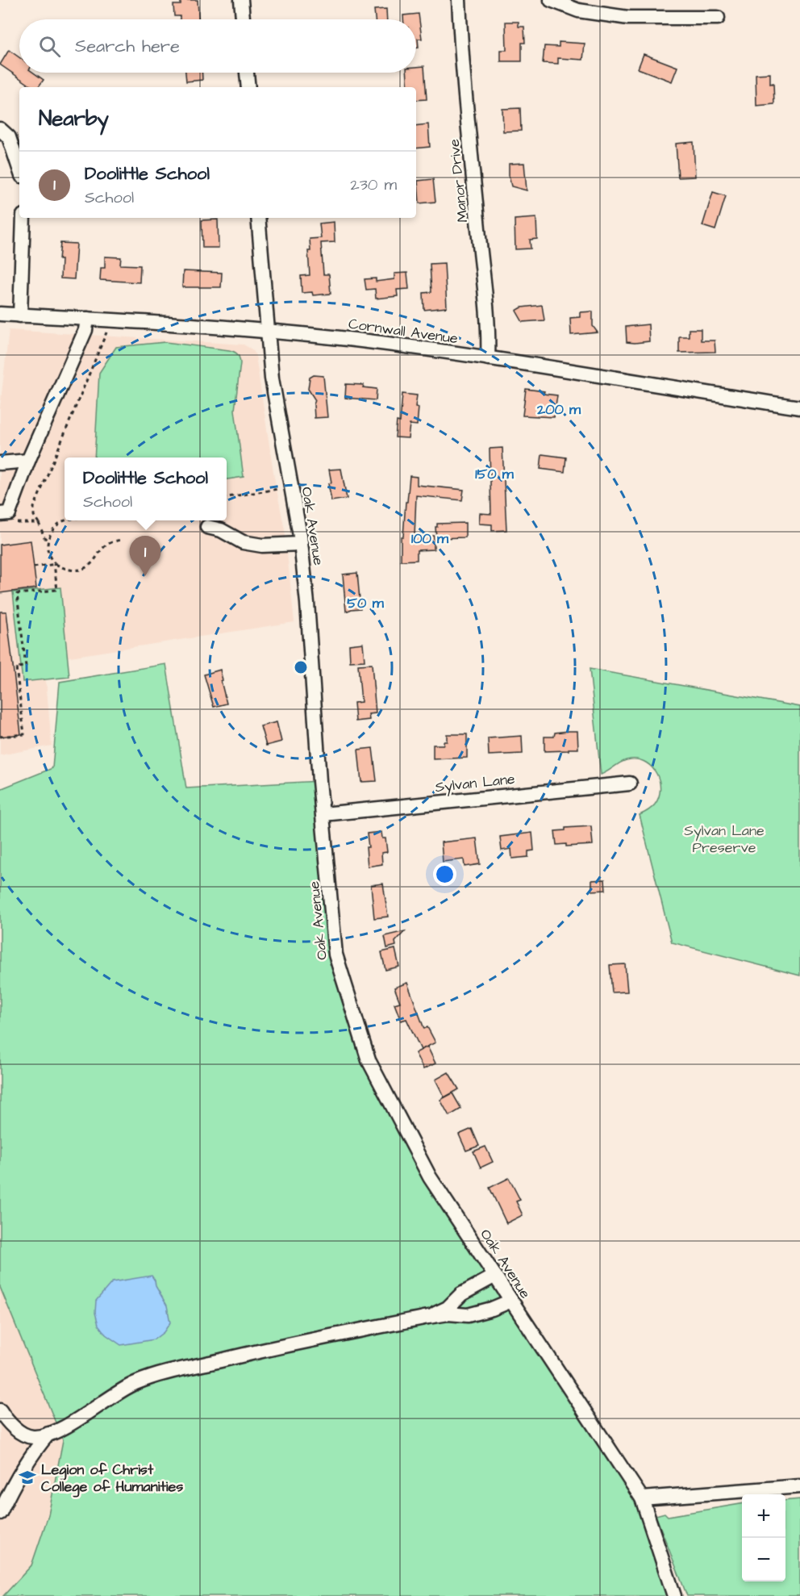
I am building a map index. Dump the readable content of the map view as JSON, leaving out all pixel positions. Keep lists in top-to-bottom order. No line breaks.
{"streets":{"street":["Manor Drive","Cornwall Avenue","Oak Avenue","Sylvan Lane"]},"crossings":[["Manor Drive","Cornwall Avenue"],["Cornwall Avenue","Oak Avenue"],["Oak Avenue","Sylvan Lane"]],"parks":["Sylvan Lane Preserve"],"places":{"school or university":["Legion of Christ College of Humanities"]},"page":{"search":"Search here","heading":"Nearby","list":[{"mark":"1","name":"Doolittle School","note":"School","value":"230 m"}],"popup":["Doolittle School","School"],"pins":"1","map_buttons":["+","−"]},"rings":["200 m","150 m","100 m","50 m"]}
